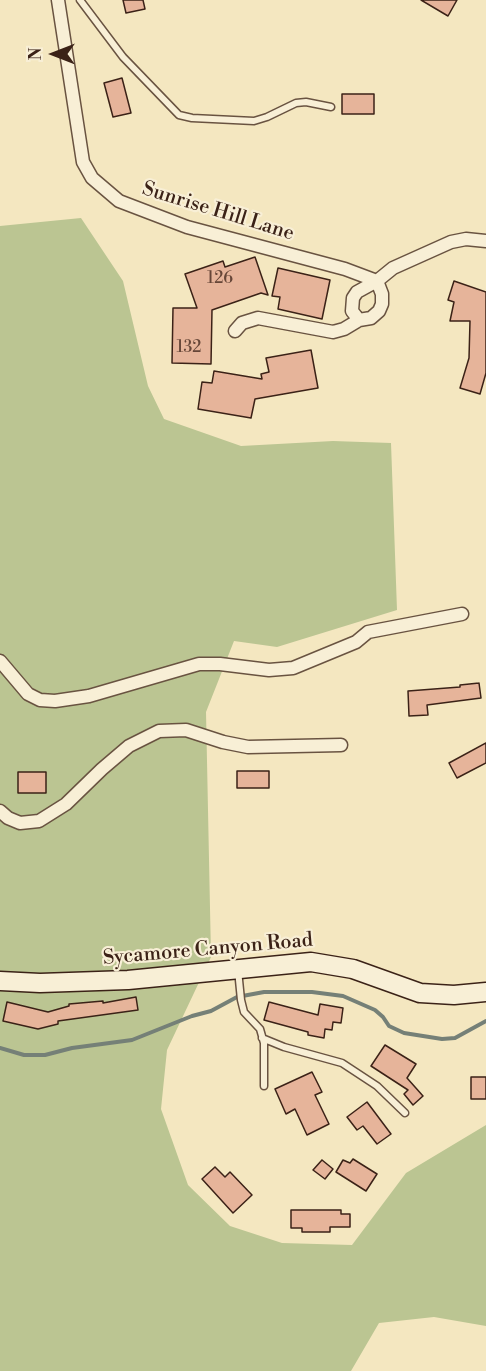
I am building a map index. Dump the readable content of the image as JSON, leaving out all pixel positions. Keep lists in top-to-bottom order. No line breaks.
{"streets":{"main road":["Sycamore Canyon Road"],"street":["Sunrise Hill Lane"]},"house_numbers":["126","132"],"north":"left"}
